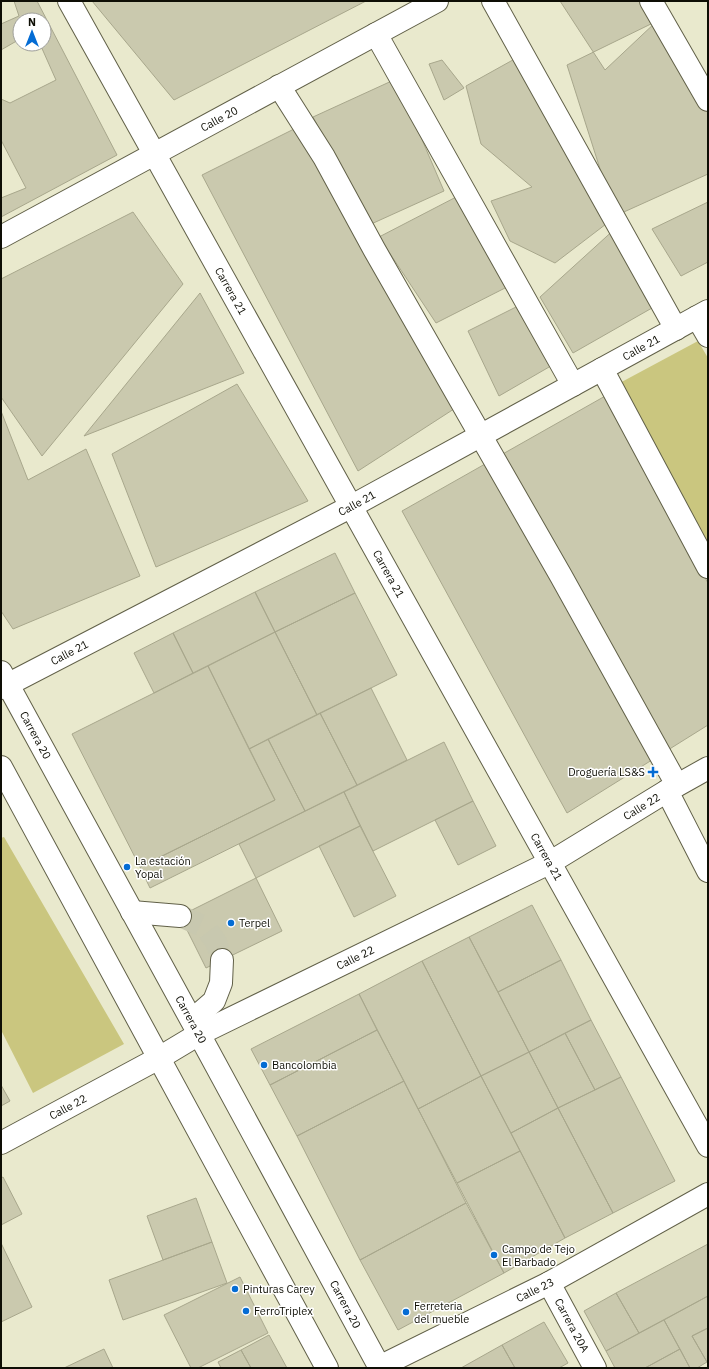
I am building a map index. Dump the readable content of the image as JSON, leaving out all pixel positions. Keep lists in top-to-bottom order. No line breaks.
{"streets":{"street":["Calle 20","Carrera 21","Calle 21","Carrera 20","Calle 22","Calle 23","Carrera 20A"]},"crossings":[["Calle 20","Carrera 21"],["Carrera 21","Calle 21"],["Carrera 21","Calle 22"],["Calle 21","Carrera 20"],["Carrera 20","Calle 22"],["Carrera 20","Calle 23"],["Calle 23","Carrera 20A"]],"places":{"health":["Droguería LS&S"],"other":["La estación Yopal","Terpel","Bancolombia","Campo de Tejo El Barbado","Pinturas Carey","FerroTriplex","Ferreteria del mueble"]},"north":"top"}
